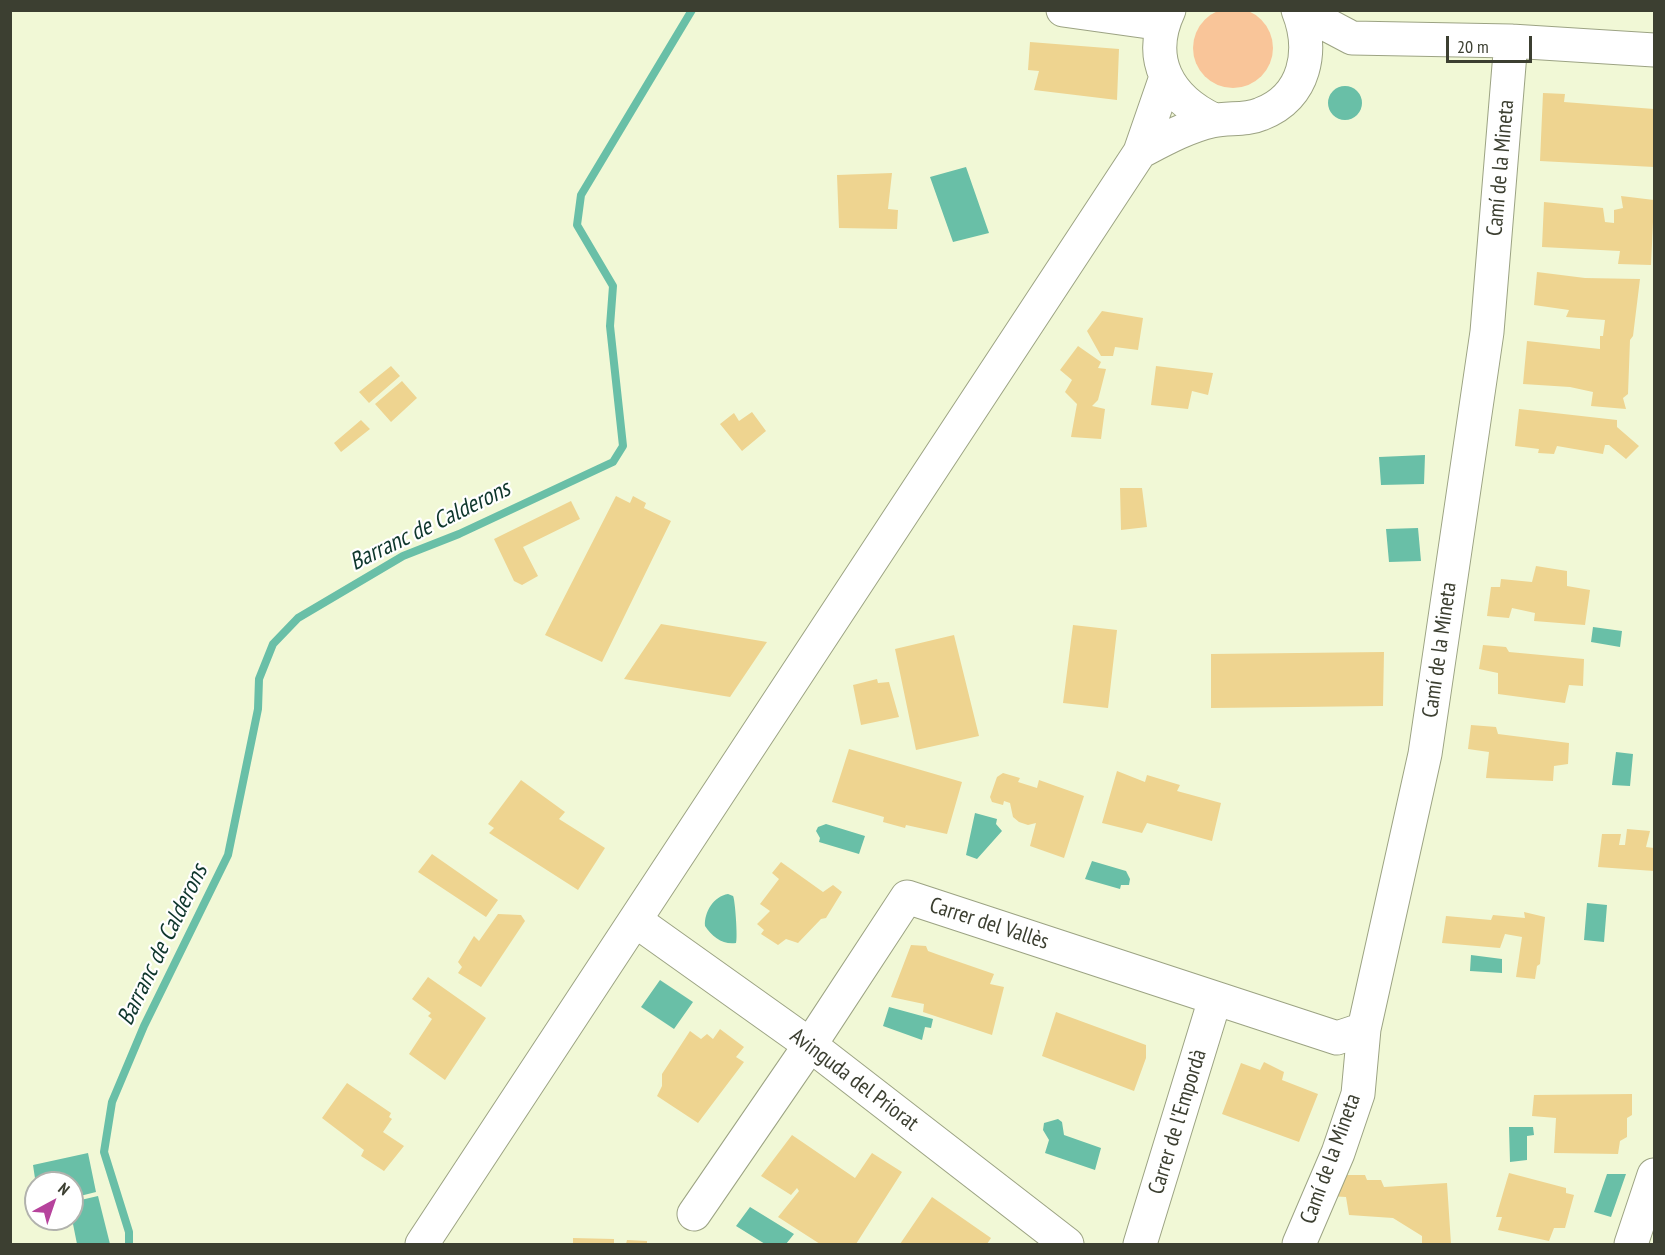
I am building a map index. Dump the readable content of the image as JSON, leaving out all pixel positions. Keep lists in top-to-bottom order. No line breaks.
{"streets":{"street":["Camí de la Mineta","Carrer del Vallès","Avinguda del Priorat","Carrer de l'Empordà"]},"crossings":[["Camí de la Mineta","Carrer del Vallès"],["Carrer del Vallès","Avinguda del Priorat"],["Carrer del Vallès","Carrer de l'Empordà"]],"water":["Barranc de Calderons"],"scale_bar":"20 m","north":"top right"}
